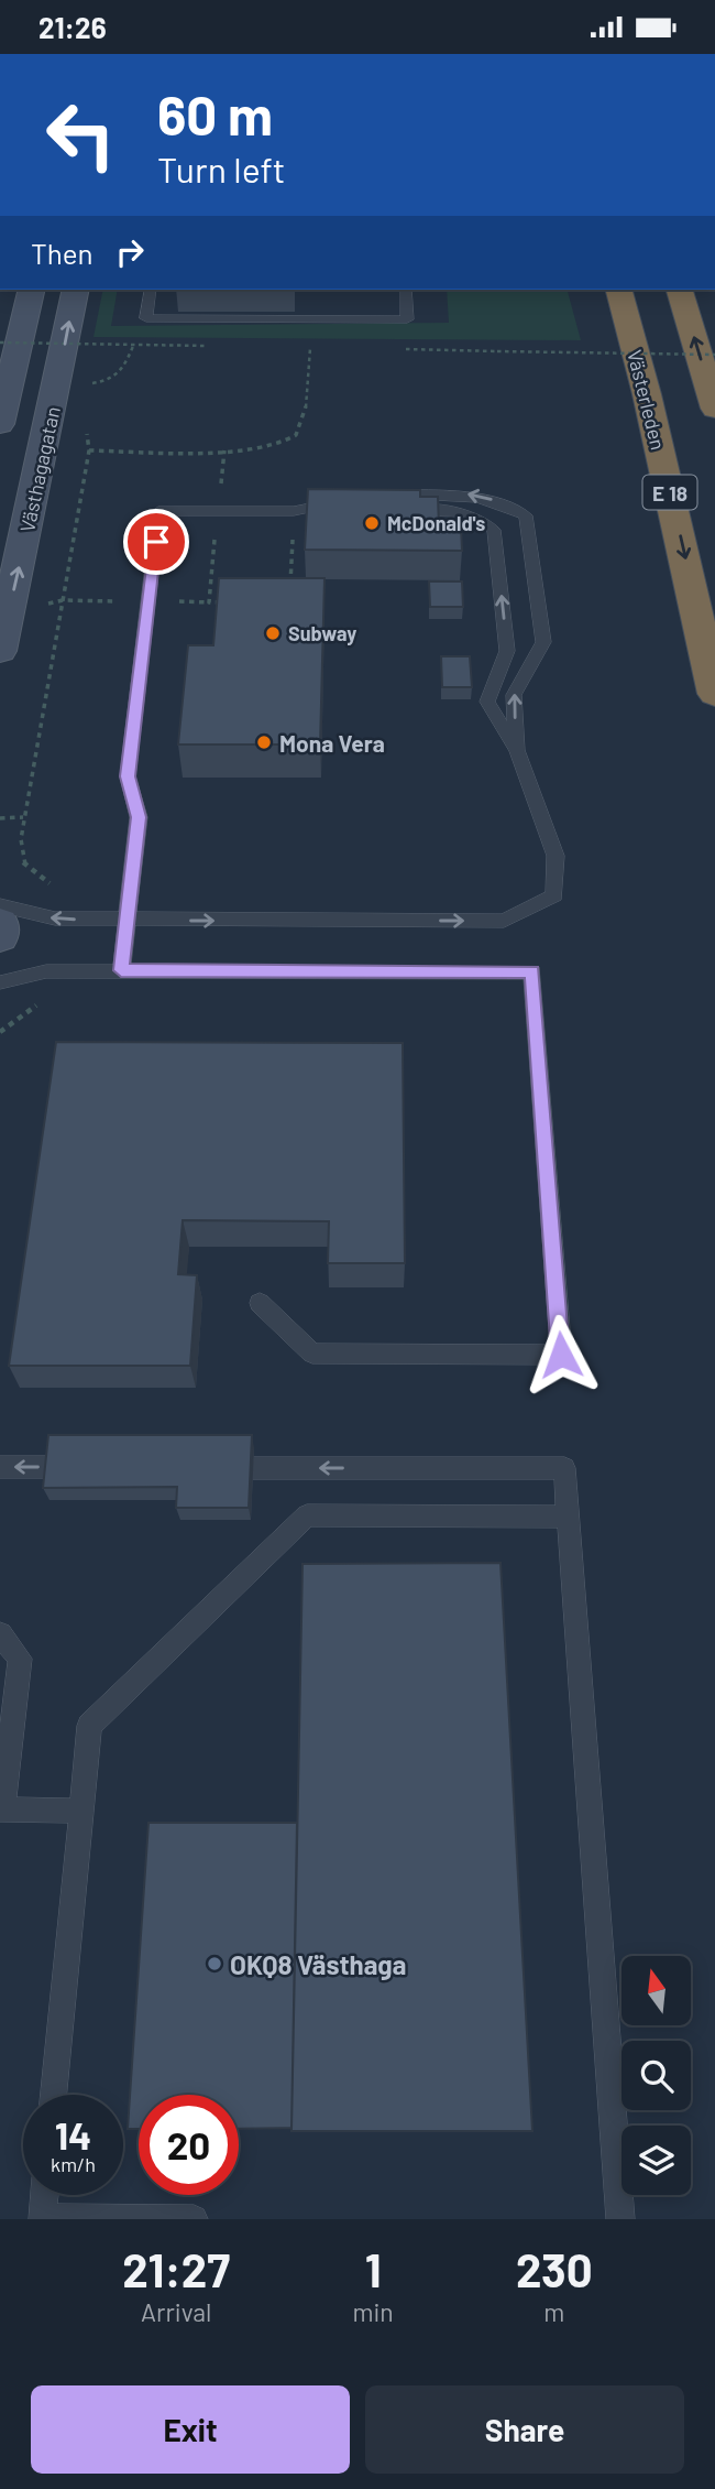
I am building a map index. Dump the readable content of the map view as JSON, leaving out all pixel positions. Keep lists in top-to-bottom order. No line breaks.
{"streets":{"highway":["Västerleden","E 18"],"main road":["Västhagagatan"]},"one_way":["Västerleden"],"places":["McDonald's","Subway","Mona Vera","OKQ8 Västhaga"],"north":"top","page":{"status":"21:26","turn":["60 m","Turn left"],"then":"Then","speed":"14 km/h","limit":"20","eta":["21:27","Arrival","1","min","230","m"],"buttons":["Exit","Share"]}}
